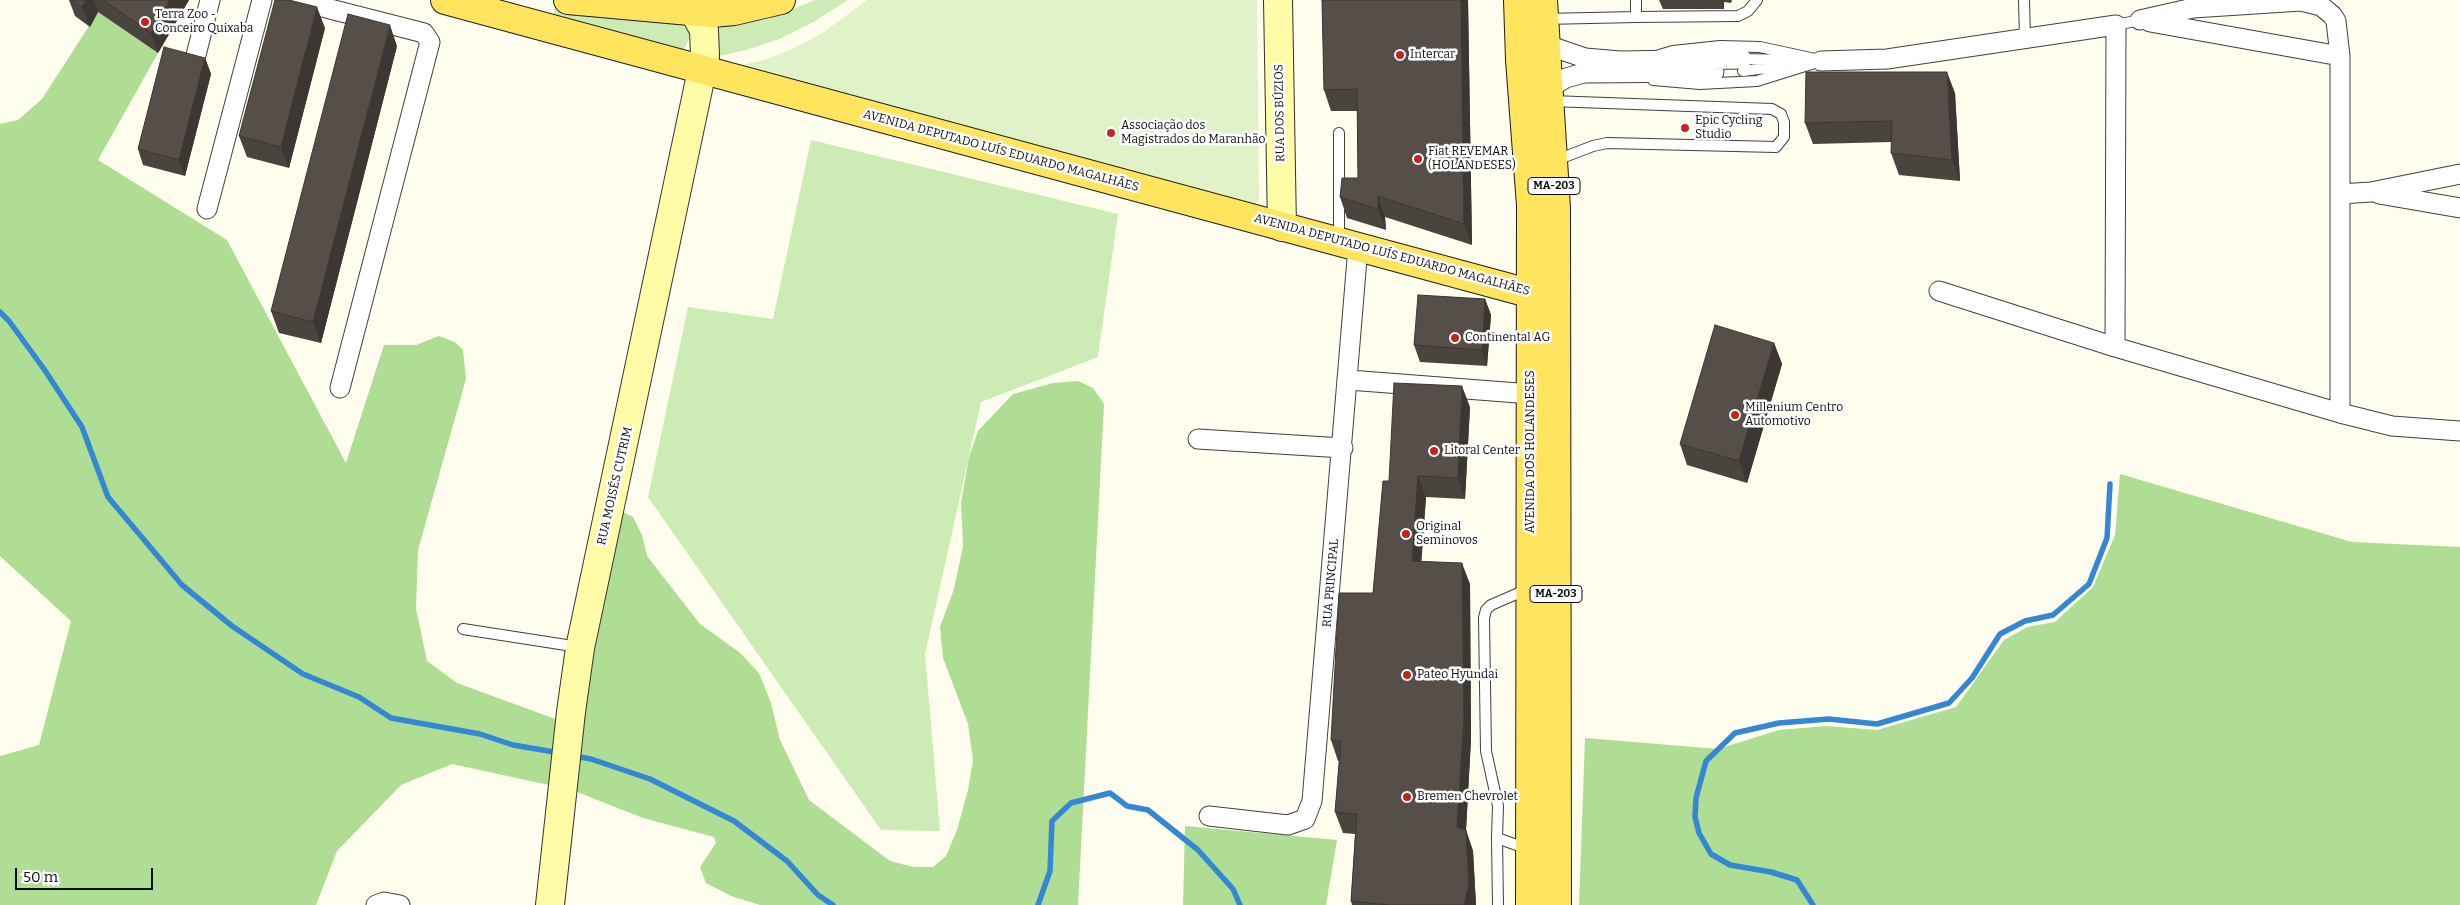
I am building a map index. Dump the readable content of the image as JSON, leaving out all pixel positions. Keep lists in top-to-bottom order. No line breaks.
{"streets":{"main road":["AVENIDA DEPUTADO LUÍS EDUARDO MAGALHÃES","MA-203","AVENIDA DOS HOLANDESES"],"street":["RUA DOS BÚZIOS","RUA MOISÉS CUTRIM","RUA PRINCIPAL"]},"crossings":[["RUA DOS BÚZIOS","AVENIDA DEPUTADO LUÍS EDUARDO MAGALHÃES"],["AVENIDA DEPUTADO LUÍS EDUARDO MAGALHÃES","AVENIDA DOS HOLANDESES"],["AVENIDA DEPUTADO LUÍS EDUARDO MAGALHÃES","RUA MOISÉS CUTRIM"],["AVENIDA DEPUTADO LUÍS EDUARDO MAGALHÃES","RUA PRINCIPAL"]],"places":["Terra Zoo - Conceiro Quixaba","Intercar","Epic Cycling Studio","Associação dos Magistrados do Maranhão","Fiat REVEMAR (HOLANDESES)","Continental AG","Millenium Centro Automotivo","Litoral Center","Original Seminovos","Pateo Hyundai","Bremen Chevrolet"],"scale_bar":"50 m"}
